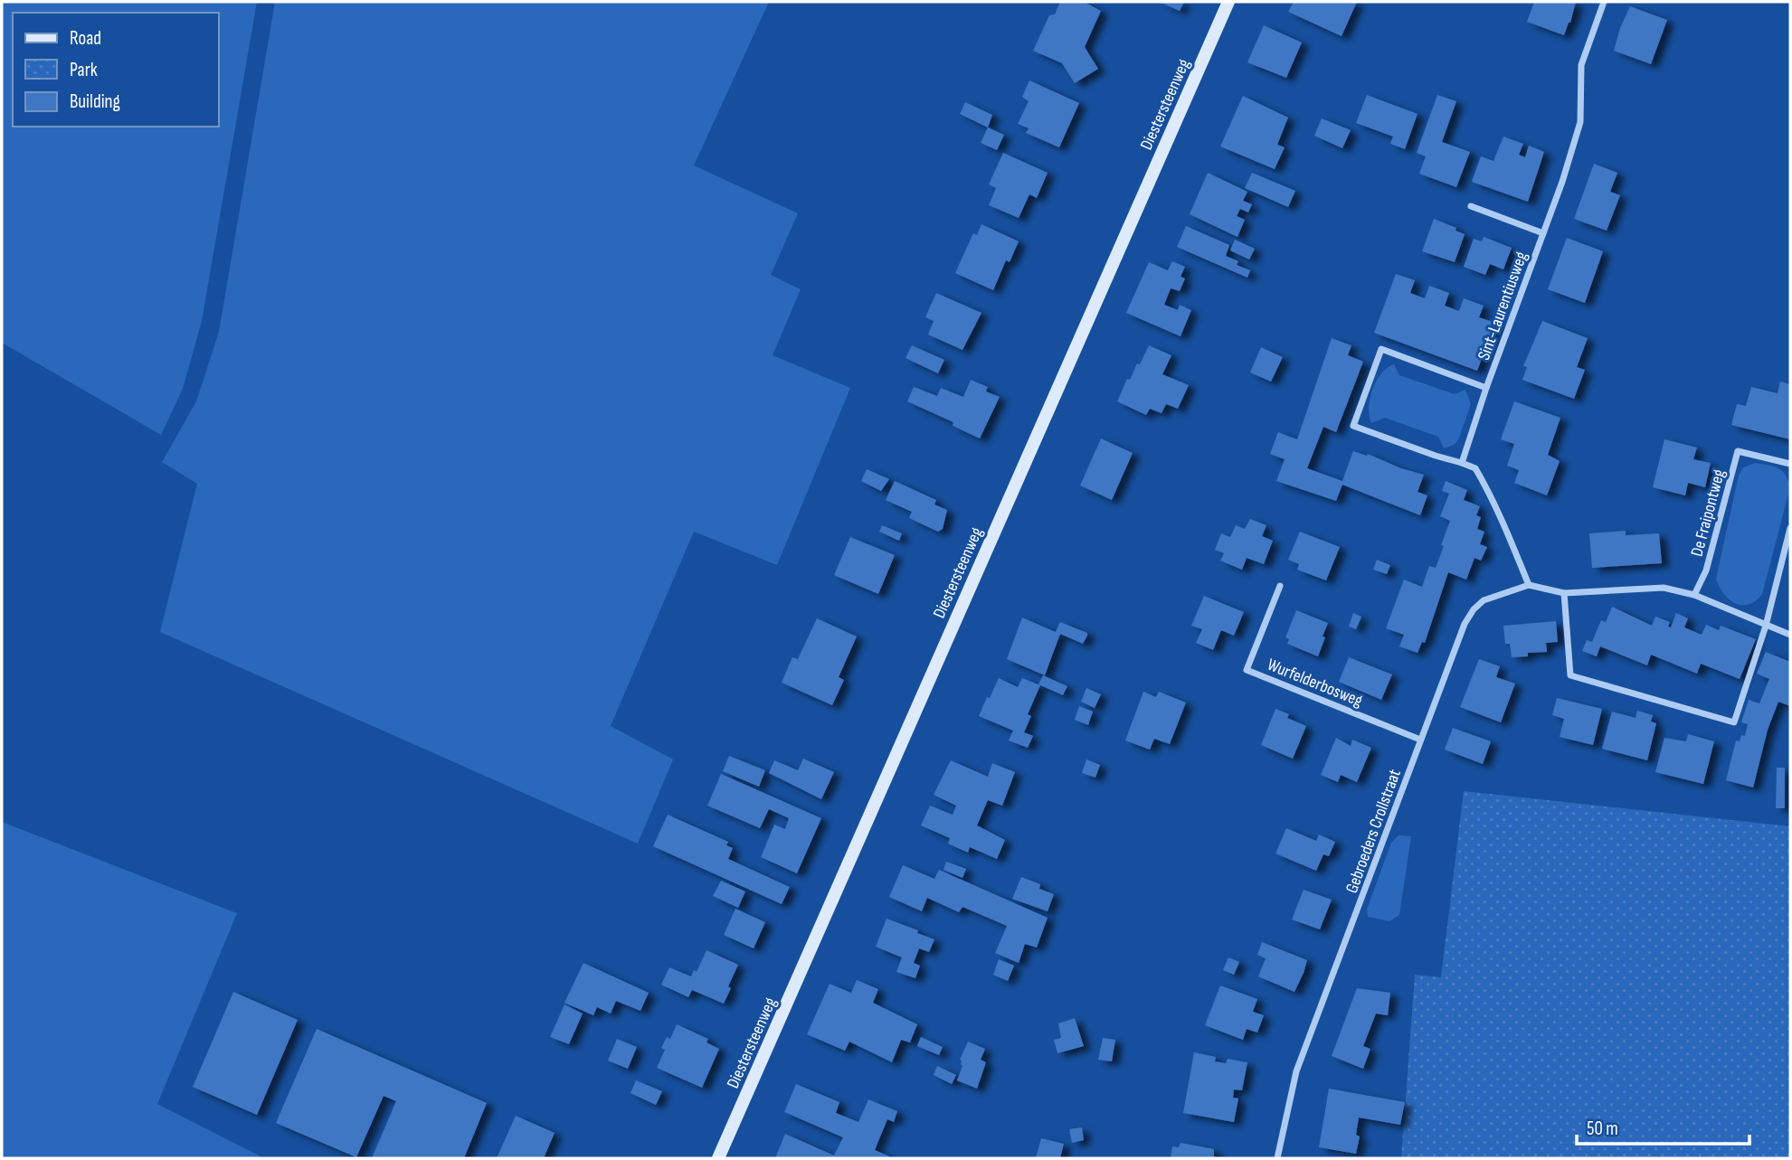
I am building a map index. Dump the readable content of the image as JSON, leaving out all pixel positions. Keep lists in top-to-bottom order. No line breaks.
{"streets":{"main road":["Diestersteenweg"],"street":["Sint-Laurentiusweg","De Fraipontweg","Wurfelderbosweg","Gebroeders Crollstraat"]},"crossings":[["Sint-Laurentiusweg","Gebroeders Crollstraat"],["Wurfelderbosweg","Gebroeders Crollstraat"]],"legend":["Road","Park","Building"],"scale_bar":"50 m"}
